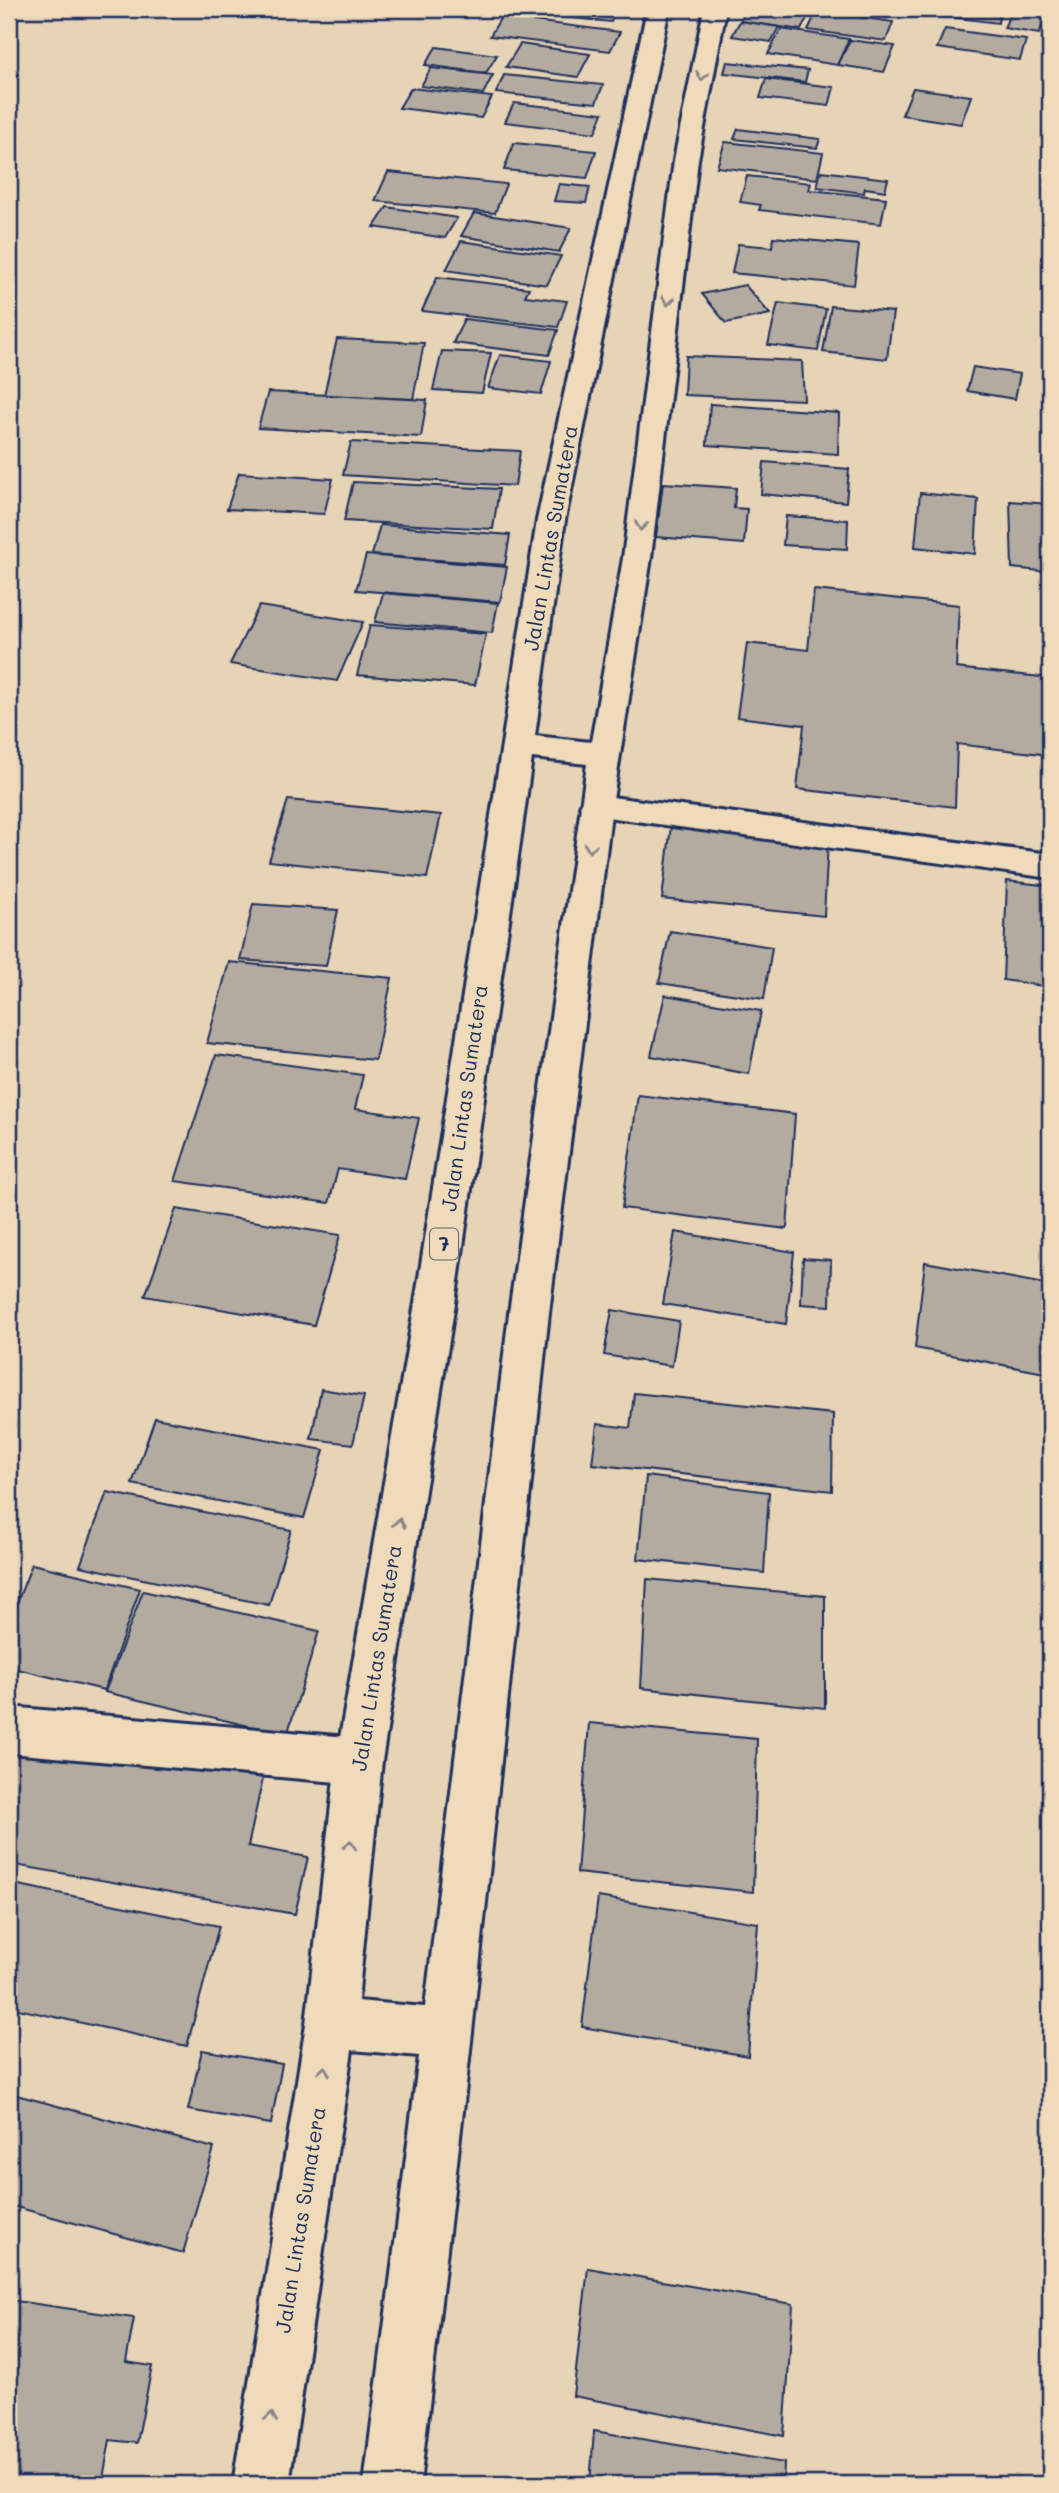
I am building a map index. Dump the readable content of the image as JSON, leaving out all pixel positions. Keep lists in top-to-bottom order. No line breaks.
{"streets":{"main road":["Jalan Lintas Sumatera","7"]}}
